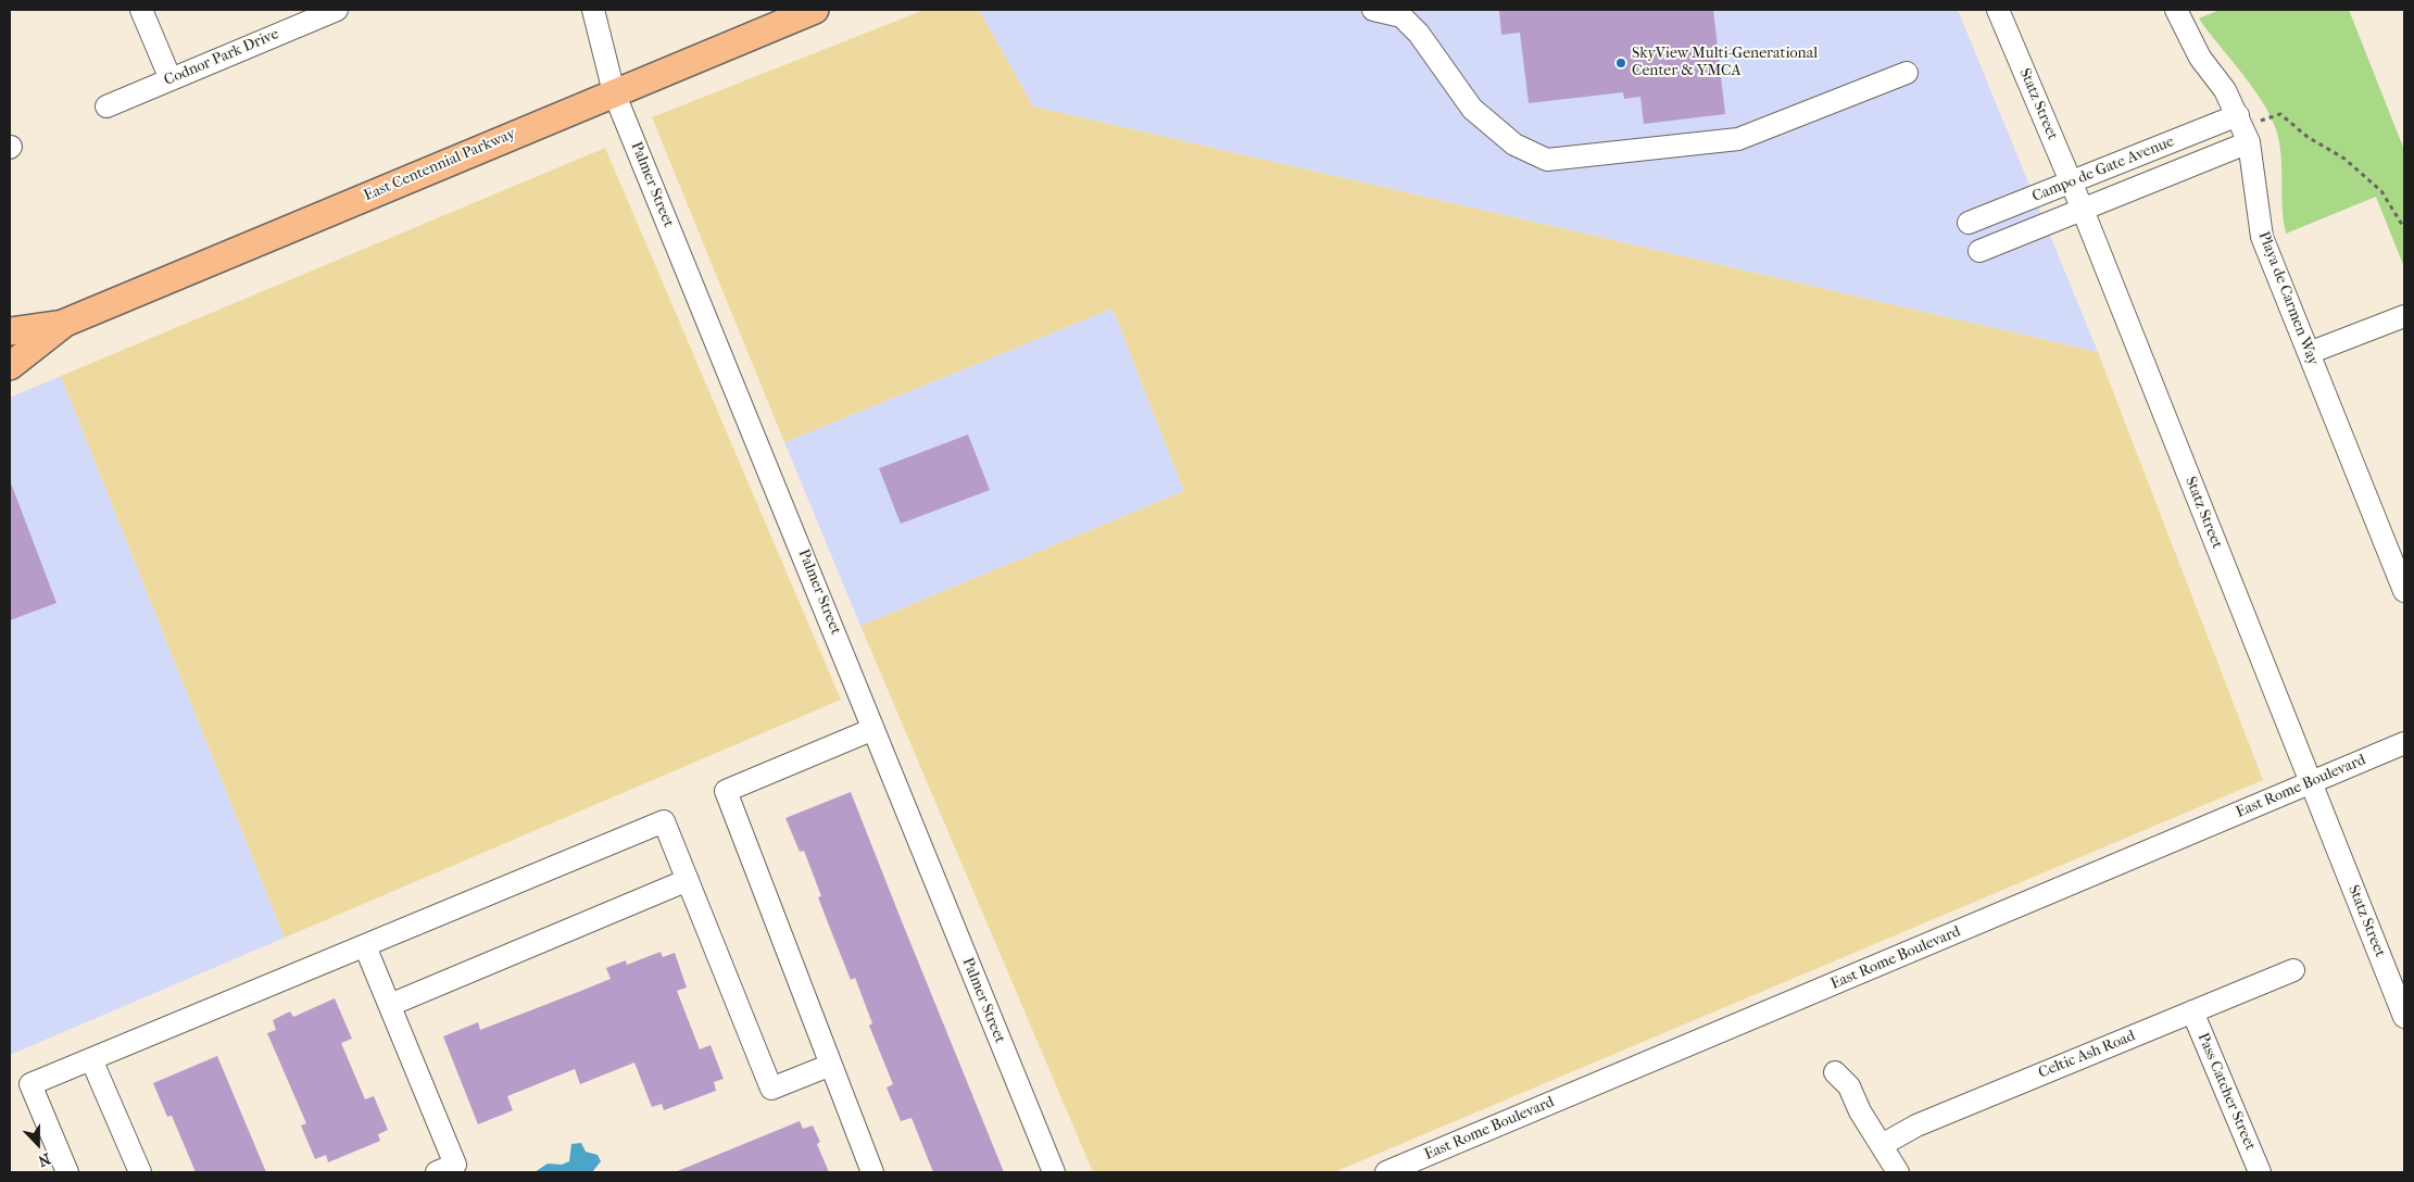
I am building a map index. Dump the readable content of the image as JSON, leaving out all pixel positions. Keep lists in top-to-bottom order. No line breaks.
{"streets":{"main road":["East Centennial Parkway"],"street":["Codnor Park Drive","Statz Street","Campo de Gate Avenue","Palmer Street","Playa de Carmen Way","East Rome Boulevard","Celtic Ash Road","Pass Catcher Street"]},"crossings":[["Statz Street","Campo de Gate Avenue"],["Statz Street","East Rome Boulevard"],["East Centennial Parkway","Palmer Street"],["Campo de Gate Avenue","Playa de Carmen Way"],["Celtic Ash Road","Pass Catcher Street"]],"places":["SkyView Multi-Generational Center & YMCA"],"north":"bottom"}
